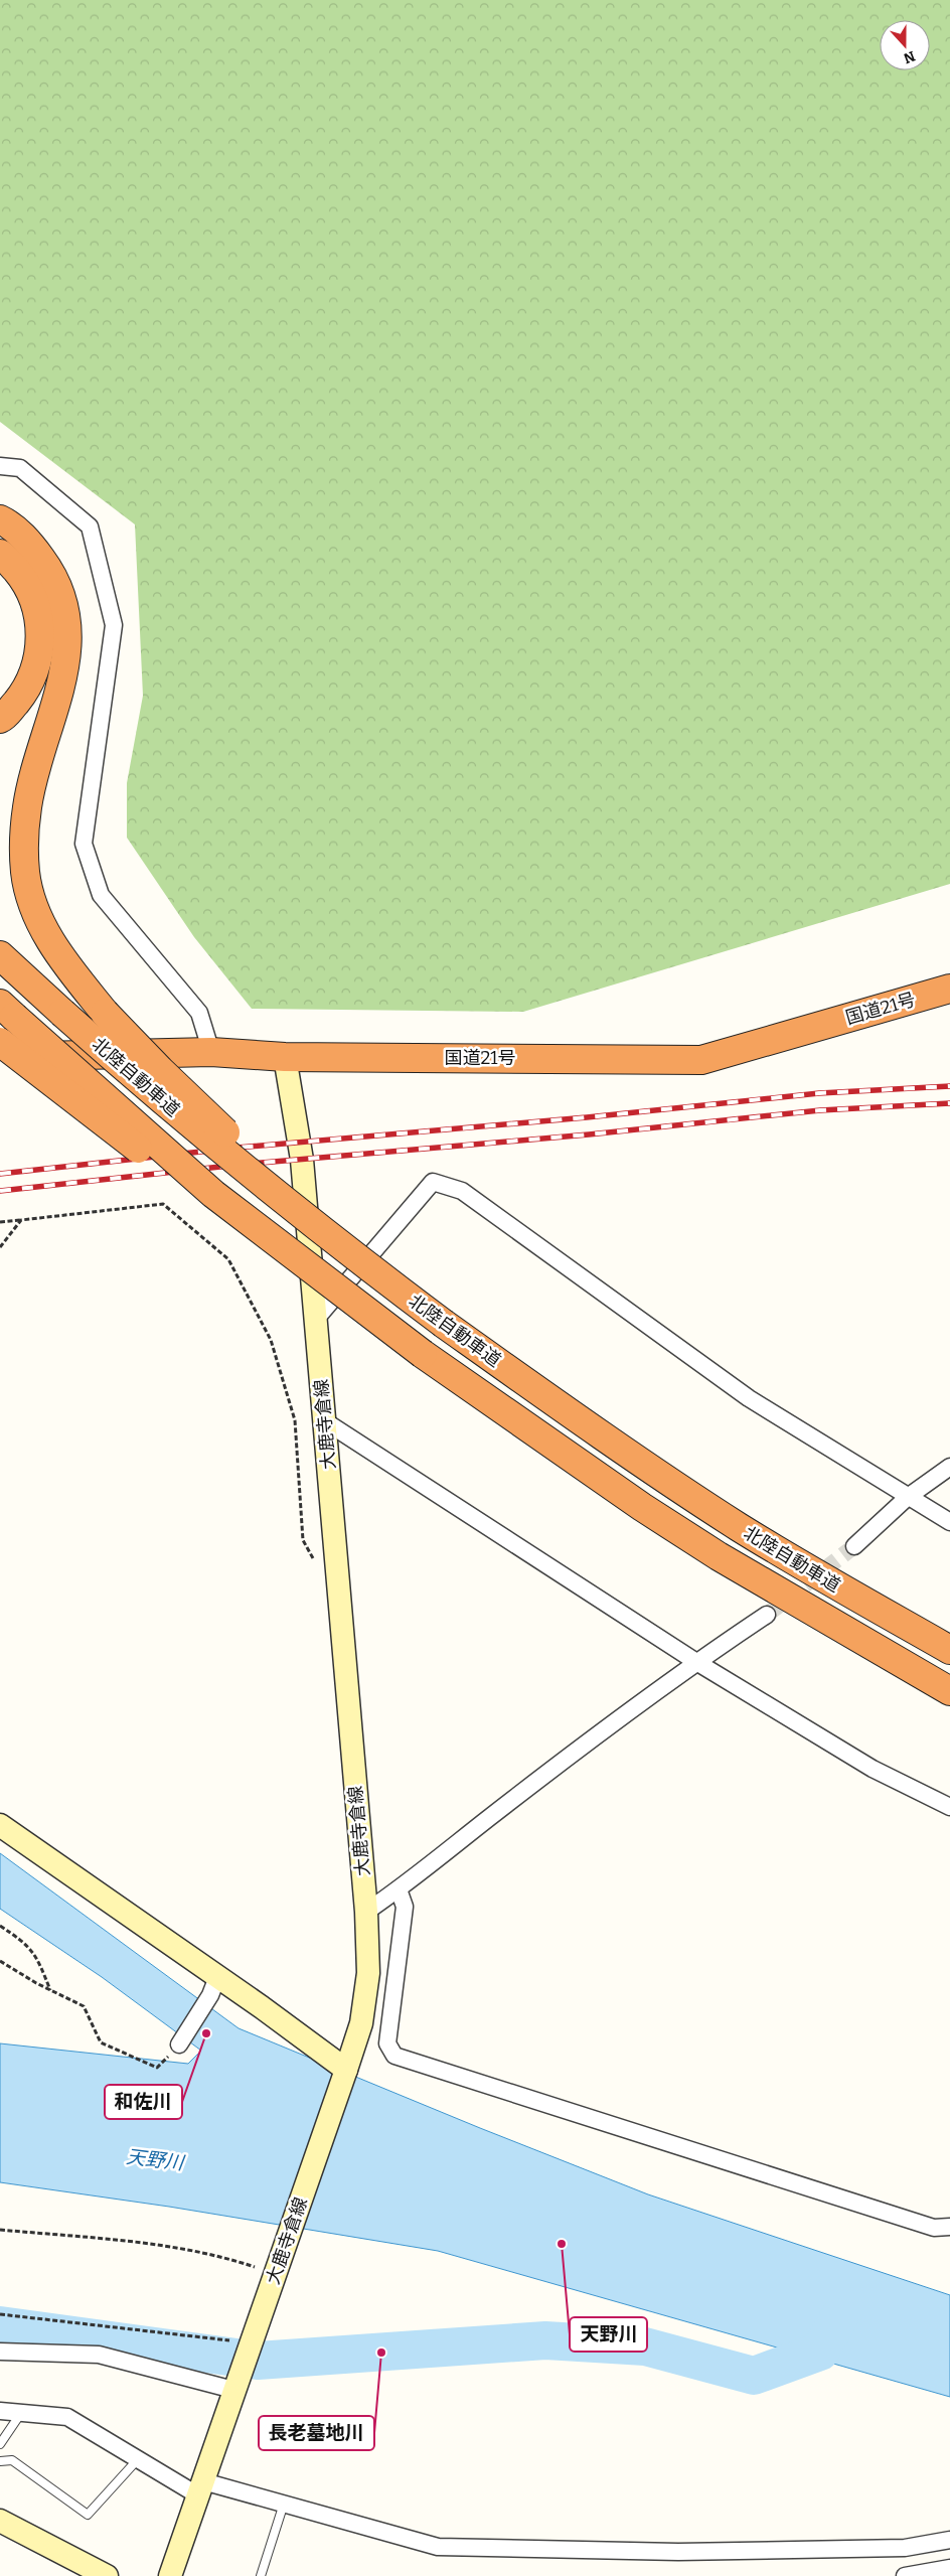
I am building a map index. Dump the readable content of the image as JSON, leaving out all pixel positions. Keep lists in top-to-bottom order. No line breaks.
{"streets":{"highway":["国道21号","北陸自動車道"],"main road":["大鹿寺倉線"]},"crossings":[["国道21号","大鹿寺倉線"]],"water":["天野川"],"places":["和佐川","天野川","長老墓地川"],"north":"bottom"}
